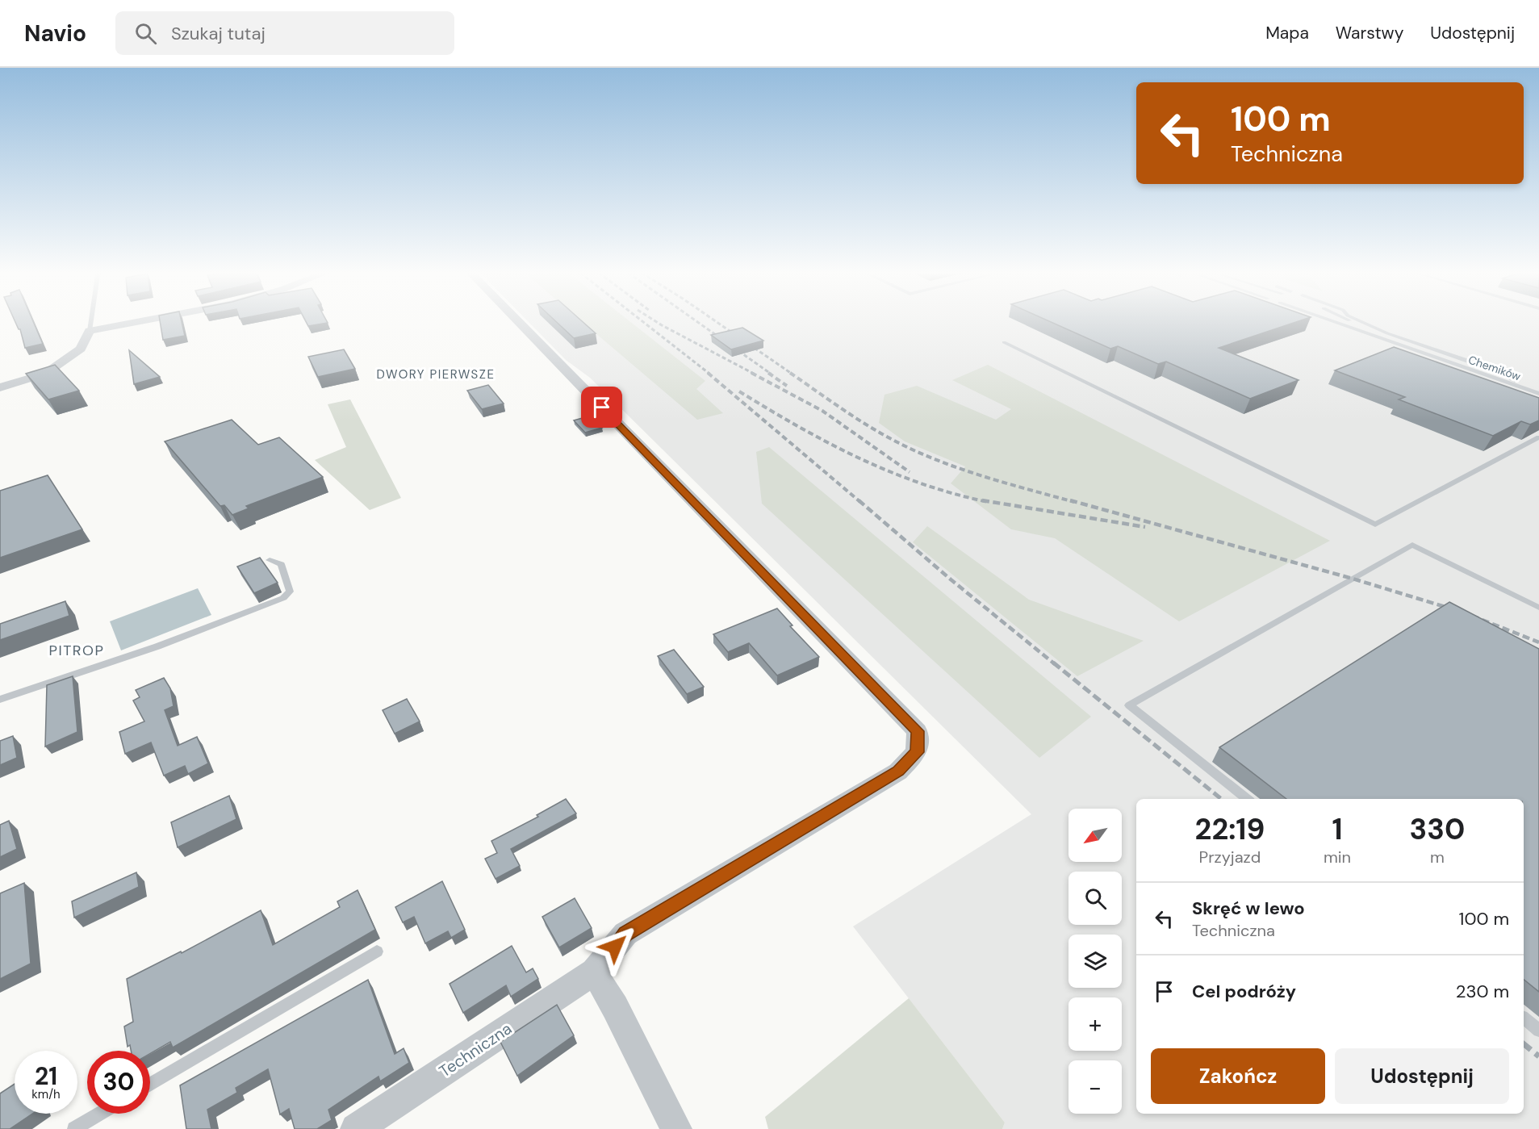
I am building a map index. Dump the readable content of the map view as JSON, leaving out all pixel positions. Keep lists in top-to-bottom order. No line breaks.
{"streets":{"street":["Techniczna"],"lane":["Chemików"]},"districts":["DWORY PIERWSZE","PITROP"],"north":"bottom left","page":{"header":"Navio","search":"Szukaj tutaj","nav":["Mapa","Warstwy","Udostępnij"],"turn":["100 m","Techniczna"],"eta":["22:19","Przyjazd","1","min","330","m"],"map_buttons":["+","−"],"list":[{"name":"Skręć w lewo","note":"Techniczna","value":"100 m"},{"name":"Cel podróży","value":"230 m"}],"buttons":["Zakończ","Udostępnij"],"speed":"21 km/h","limit":"30"}}
